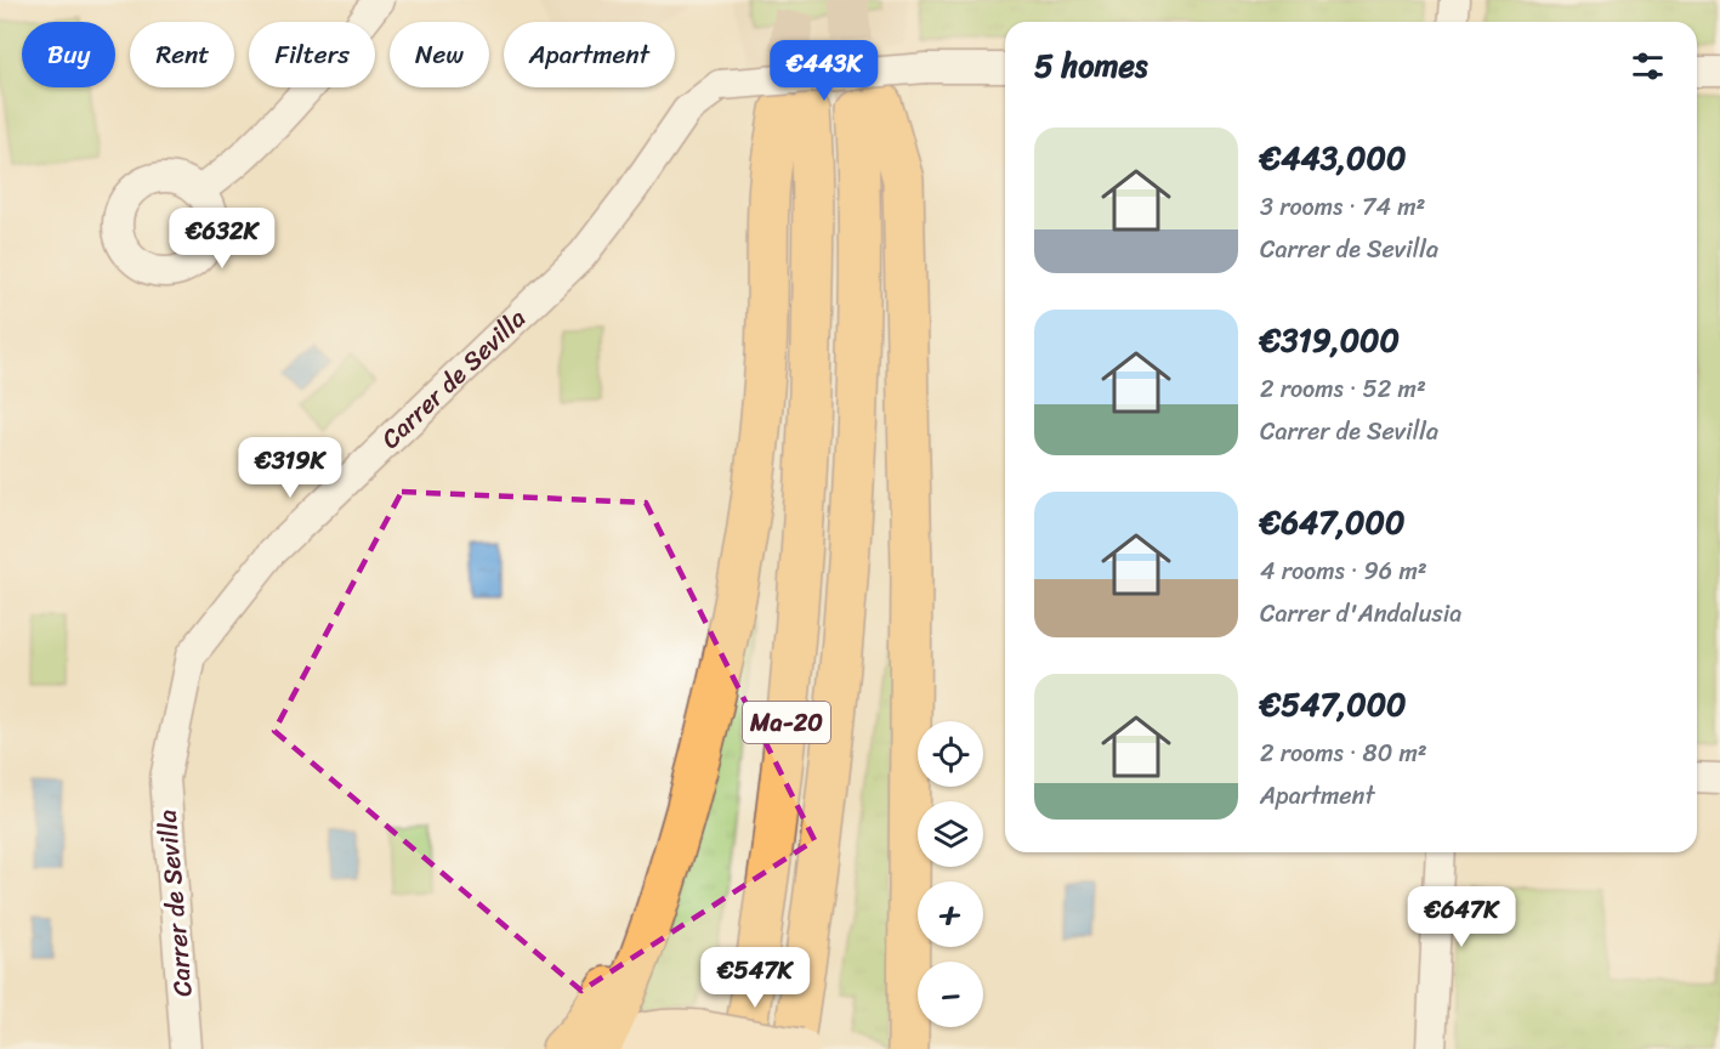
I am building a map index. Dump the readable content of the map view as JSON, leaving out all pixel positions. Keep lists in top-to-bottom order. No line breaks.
{"streets":{"highway":["Ma-20"],"street":["Carrer de Sevilla"]},"page":{"chip":["Buy","Rent","Filters","New","Apartment"],"heading":"5 homes","price":["€443K","€632K","€319K","€647K","€547K"],"list":[{"name":"€443,000","note":"3 rooms · 74 m² · Carrer de Sevilla"},{"name":"€319,000","note":"2 rooms · 52 m² · Carrer de Sevilla"},{"name":"€647,000","note":"4 rooms · 96 m² · Carrer d'Andalusia"},{"name":"€547,000","note":"2 rooms · 80 m² · Apartment"}],"map_buttons":["+","−"]}}
